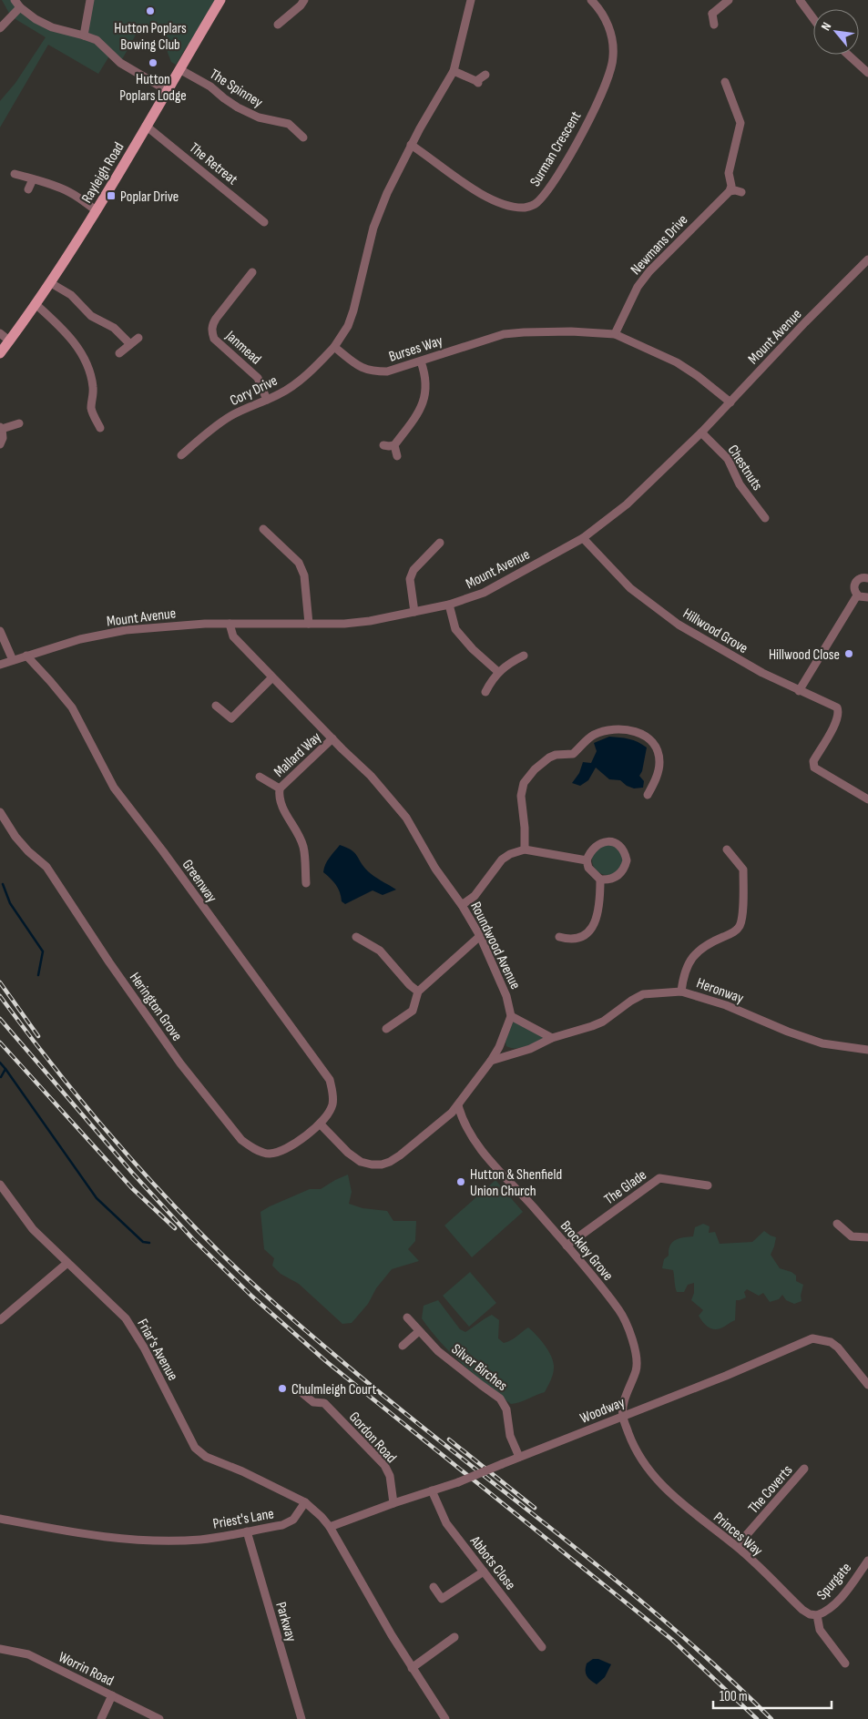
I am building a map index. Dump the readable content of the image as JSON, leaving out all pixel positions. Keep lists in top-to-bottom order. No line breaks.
{"streets":{"main road":["Rayleigh Road"],"street":["The Spinney","Surman Crescent","The Retreat","Newmans Drive","Mount Avenue","Janmead","Burses Way","Cory Drive","Chestnuts","Hillwood Grove","Mallard Way","Greenway","Roundwood Avenue","Heronway","Herington Grove","The Glade","Brockley Grove","Friar's Avenue","Silver Birches","Woodway","Gordon Road","The Coverts","Priest's Lane","Princes Way","Abbots Close","Spurgate","Parkway","Worrin Road"]},"crossings":[["The Spinney","Rayleigh Road"],["The Retreat","Rayleigh Road"],["Newmans Drive","Burses Way"],["Mount Avenue","Burses Way"],["Mount Avenue","Chestnuts"],["Mount Avenue","Hillwood Grove"],["Mount Avenue","Greenway"],["Mount Avenue","Roundwood Avenue"],["Janmead","Cory Drive"],["Burses Way","Cory Drive"],["Mallard Way","Roundwood Avenue"],["Greenway","Herington Grove"],["The Glade","Brockley Grove"],["Brockley Grove","Woodway"],["Brockley Grove","Princes Way"],["Friar's Avenue","Priest's Lane"],["Silver Birches","Woodway"],["Woodway","Gordon Road"],["Woodway","Princes Way"],["Woodway","Abbots Close"],["The Coverts","Princes Way"],["Priest's Lane","Parkway"],["Princes Way","Spurgate"]],"places":{"other":["Hutton Poplars Bowing Club","Hutton Poplars Lodge","Hillwood Close","Hutton & Shenfield Union Church","Chulmleigh Court"],"transit":["Poplar Drive"]},"scale_bar":"100 m","north":"top left"}
